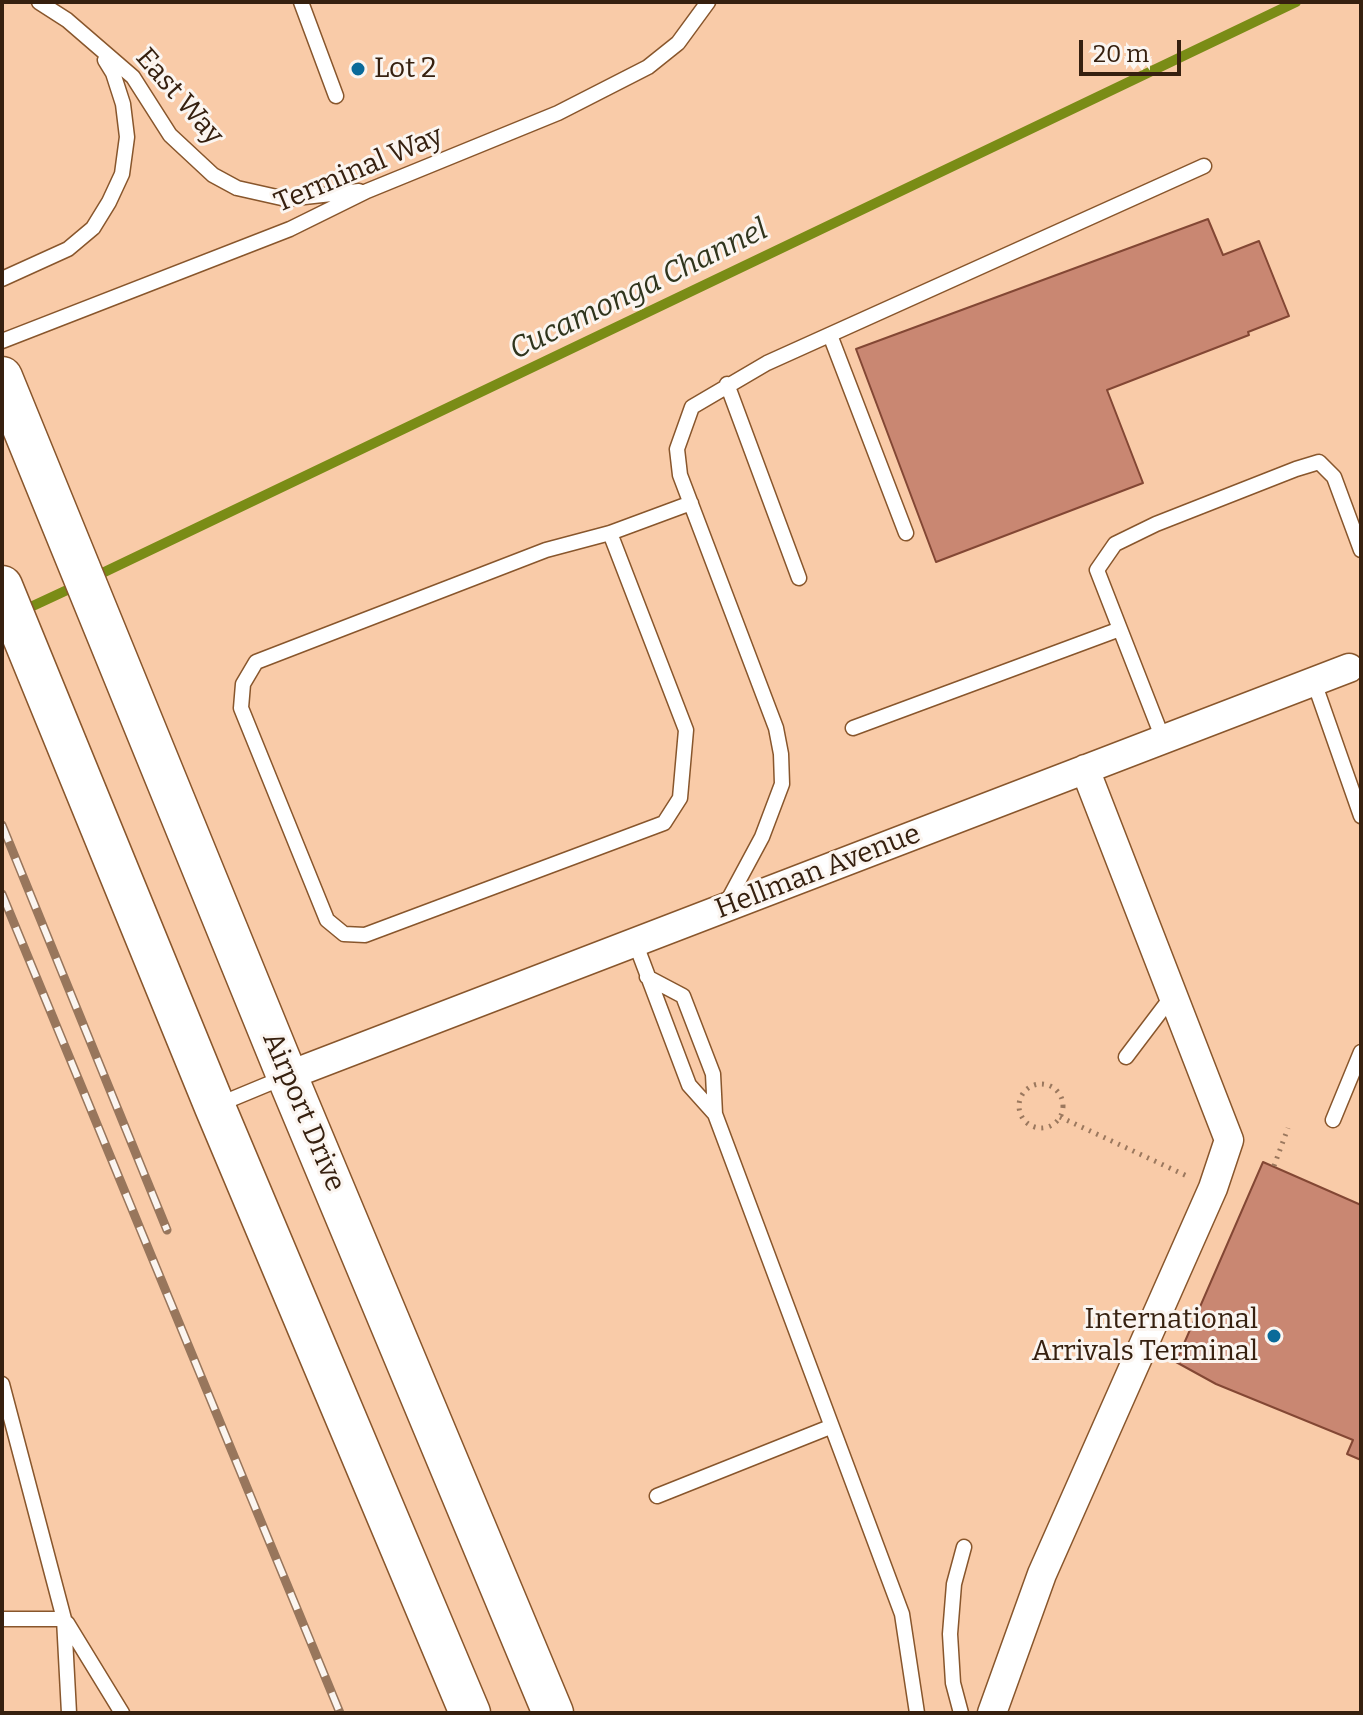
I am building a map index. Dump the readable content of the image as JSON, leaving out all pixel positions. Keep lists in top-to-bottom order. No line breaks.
{"streets":{"main road":["Airport Drive"],"street":["Hellman Avenue"],"lane":["East Way","Terminal Way"]},"crossings":[["East Way","Terminal Way"],["Hellman Avenue","Airport Drive"]],"water":["Cucamonga Channel"],"places":["Lot 2","International Arrivals Terminal"],"scale_bar":"20 m"}
